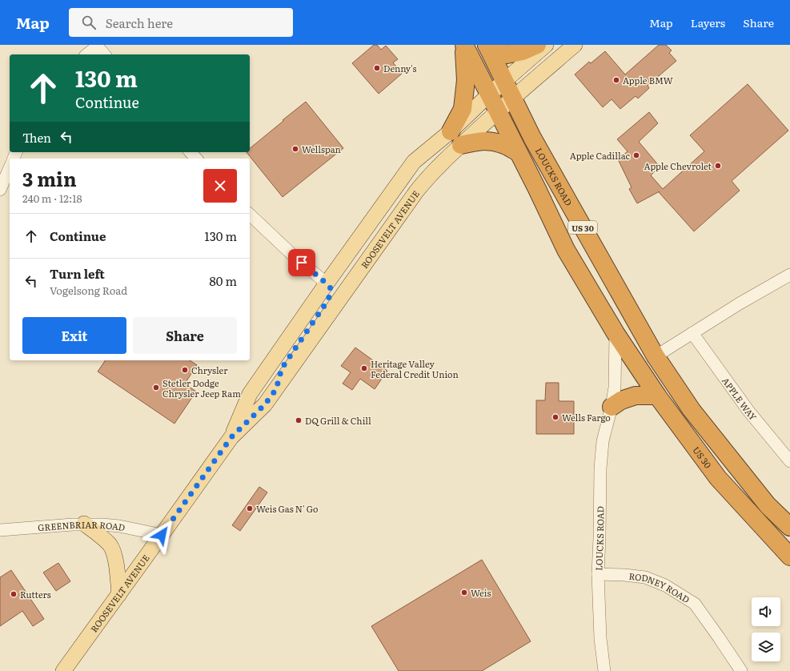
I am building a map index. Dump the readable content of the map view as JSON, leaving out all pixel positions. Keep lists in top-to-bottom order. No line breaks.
{"streets":{"highway":["LOUCKS ROAD","US 30"],"main road":["ROOSEVELT AVENUE"],"street":["APPLE WAY","GREENBRIAR ROAD","RODNEY ROAD"]},"crossings":[["LOUCKS ROAD","US 30"],["LOUCKS ROAD","ROOSEVELT AVENUE"],["LOUCKS ROAD","RODNEY ROAD"],["US 30","ROOSEVELT AVENUE"],["ROOSEVELT AVENUE","GREENBRIAR ROAD"]],"places":["Denny's","Apple BMW","Wellspan","Apple Cadillac","Apple Chevrolet","Heritage Valley Federal Credit Union","Chrysler","Stetler Dodge Chrysler Jeep Ram","Wells Fargo","DQ Grill & Chill","Weis Gas N' Go","Weis","Rutters"],"page":{"header":"Map","search":"Search here","nav":["Map","Layers","Share"],"turn":["130 m","Continue"],"then":"Then","heading":["3 min","240 m · 12:18"],"list":[{"name":"Continue","value":"130 m"},{"name":"Turn left","note":"Vogelsong Road","value":"80 m"}],"buttons":["Exit","Share"]}}
